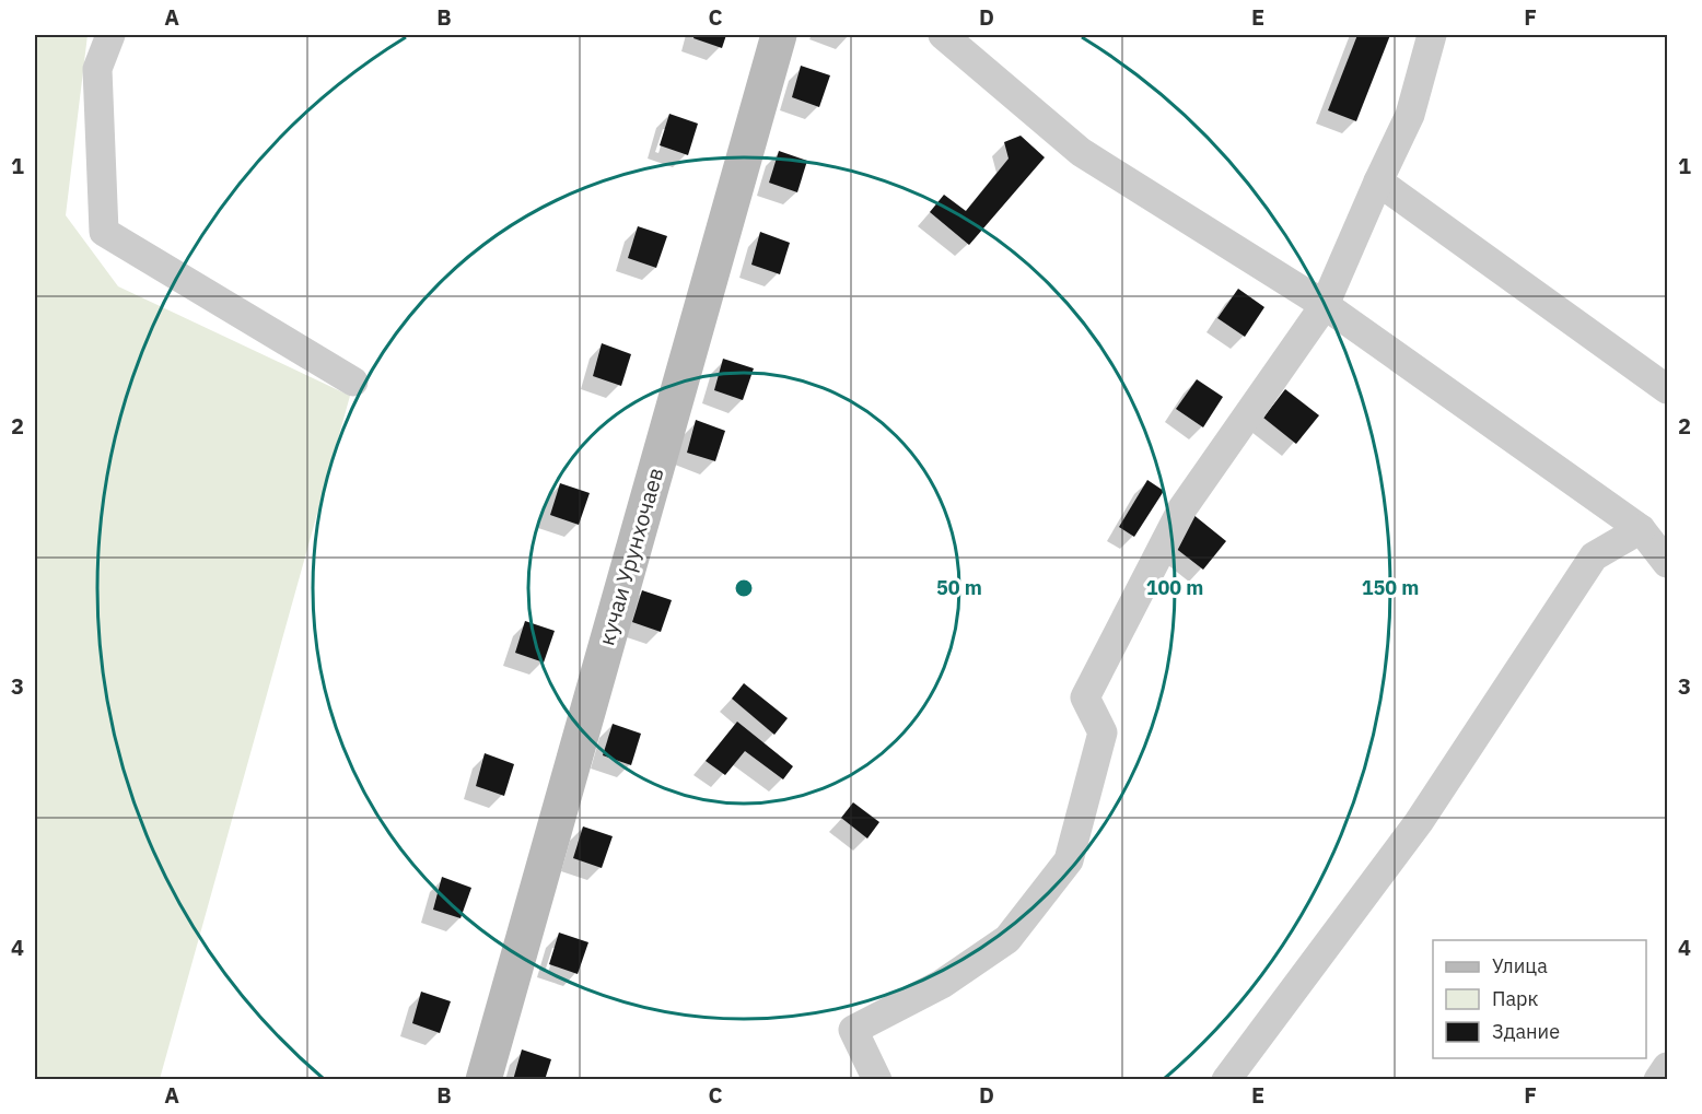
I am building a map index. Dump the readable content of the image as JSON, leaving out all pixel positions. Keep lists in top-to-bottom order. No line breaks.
{"streets":{"street":["кучаи Урунхочаев"]},"legend":["Улица","Парк","Здание"],"grid":{"columns":["A","B","C","D","E","F"],"rows":["1","2","3","4"]},"rings":["50 m","100 m","150 m"]}
